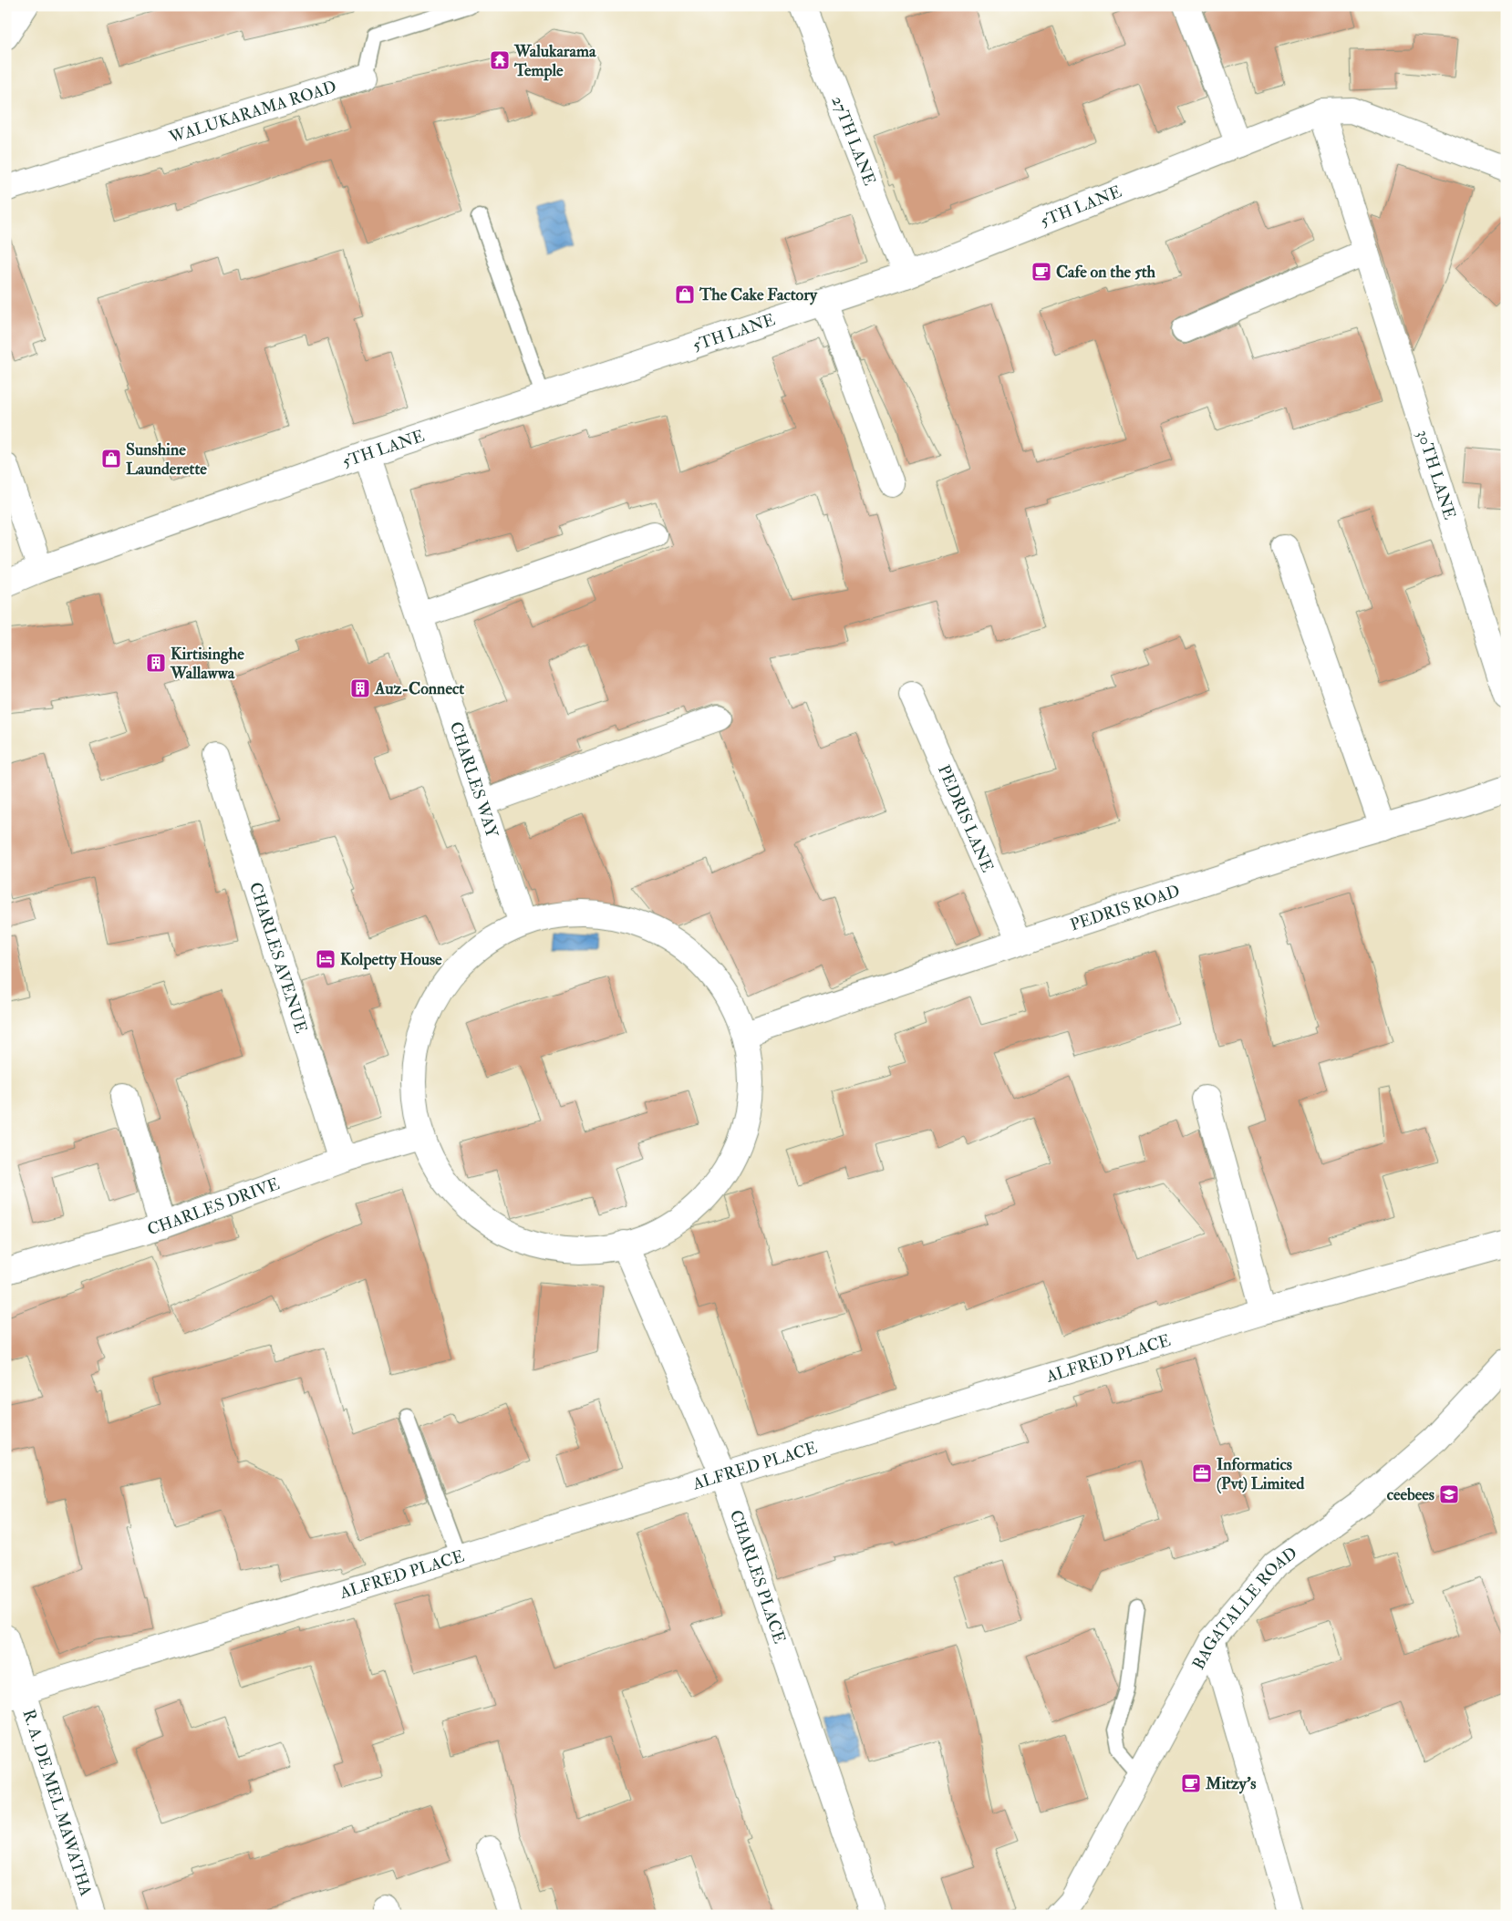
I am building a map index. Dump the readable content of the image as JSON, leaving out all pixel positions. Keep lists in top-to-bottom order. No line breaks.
{"streets":{"main road":["WALUKARAMA ROAD","27TH LANE","5TH LANE","30TH LANE","CHARLES WAY","PEDRIS LANE","PEDRIS ROAD","CHARLES AVENUE","CHARLES DRIVE","ALFRED PLACE","CHARLES PLACE","BAGATALLE ROAD","R. A. DE MEL MAWATHA"]},"crossings":[["27TH LANE","5TH LANE"],["5TH LANE","30TH LANE"],["5TH LANE","CHARLES WAY"],["PEDRIS LANE","PEDRIS ROAD"],["CHARLES AVENUE","CHARLES DRIVE"],["ALFRED PLACE","CHARLES PLACE"],["ALFRED PLACE","R. A. DE MEL MAWATHA"]],"places":{"temple":["Walukarama Temple"],"cafe":["Cafe on the 5th","Mitzy's"],"shop":["The Cake Factory","Sunshine Launderette"],"building":["Kirtisinghe Wallawwa","Auz-Connect"],"hotel":["Kolpetty House"],"office":["Informatics (Pvt) Limited"],"school or university":["ceebees"]}}
